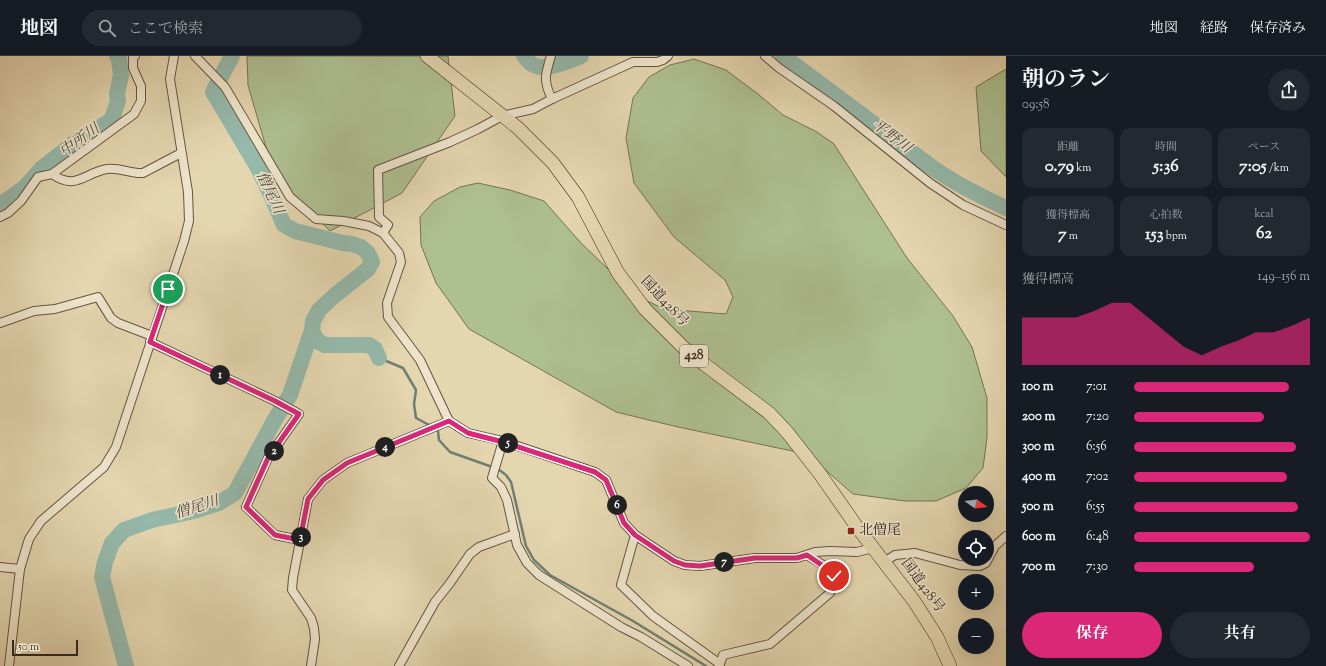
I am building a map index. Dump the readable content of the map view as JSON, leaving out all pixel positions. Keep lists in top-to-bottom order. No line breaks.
{"streets":{"highway":["国道428号","428"]},"water":["平野川","中所川","僧尾川"],"places":{"transit":["北僧尾"]},"scale_bar":"50 m","north":"right","page":{"header":"地図","search":"ここで検索","nav":["地図","経路","保存済み"],"heading":["朝のラン","09:58"],"stats":[["距離","0.79 km"],["時間","5:36"],["ペース","7:05 /km"],["獲得標高","7 m"],["心拍数","153 bpm"],["kcal","62"]],"chart":["獲得標高","149–156 m"],"pins":["1","5","4","2","6","3","7"],"list":[{"name":"100 m","note":"7:01"},{"name":"200 m","note":"7:20"},{"name":"300 m","note":"6:56"},{"name":"400 m","note":"7:02"},{"name":"500 m","note":"6:55"},{"name":"600 m","note":"6:48"},{"name":"700 m","note":"7:30"}],"map_buttons":["+","−"],"buttons":["保存","共有"],"scale":"50 m"}}
